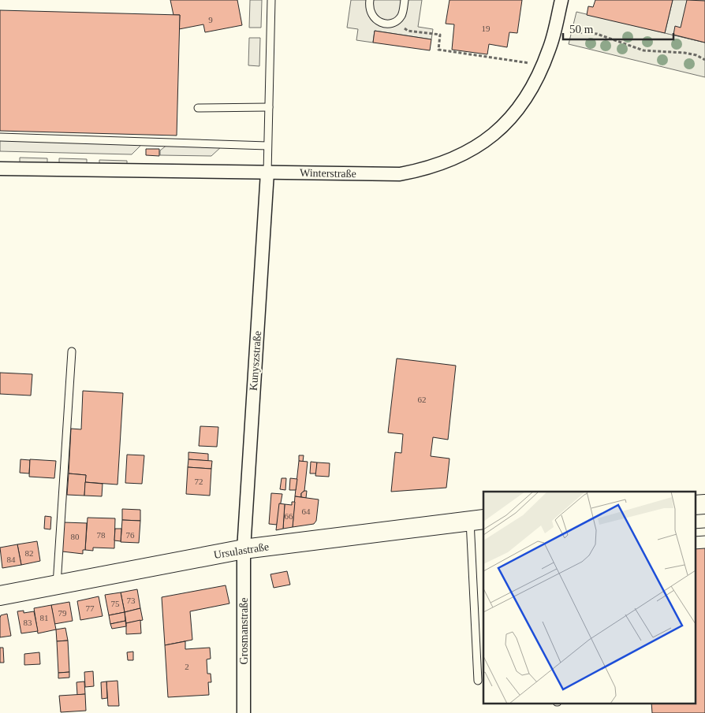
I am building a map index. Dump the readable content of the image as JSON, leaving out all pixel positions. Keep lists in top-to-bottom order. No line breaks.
{"streets":{"street":["Winterstraße","Kunyszstraße","Ursulastraße","Grosmanstraße"]},"crossings":[["Winterstraße","Kunyszstraße"],["Kunyszstraße","Ursulastraße"],["Kunyszstraße","Grosmanstraße"],["Ursulastraße","Grosmanstraße"]],"house_numbers":["9","19","62","72","64","66","78","76","80","82","84","73","75","77","79","81","83","2"],"scale_bar":"50 m"}
